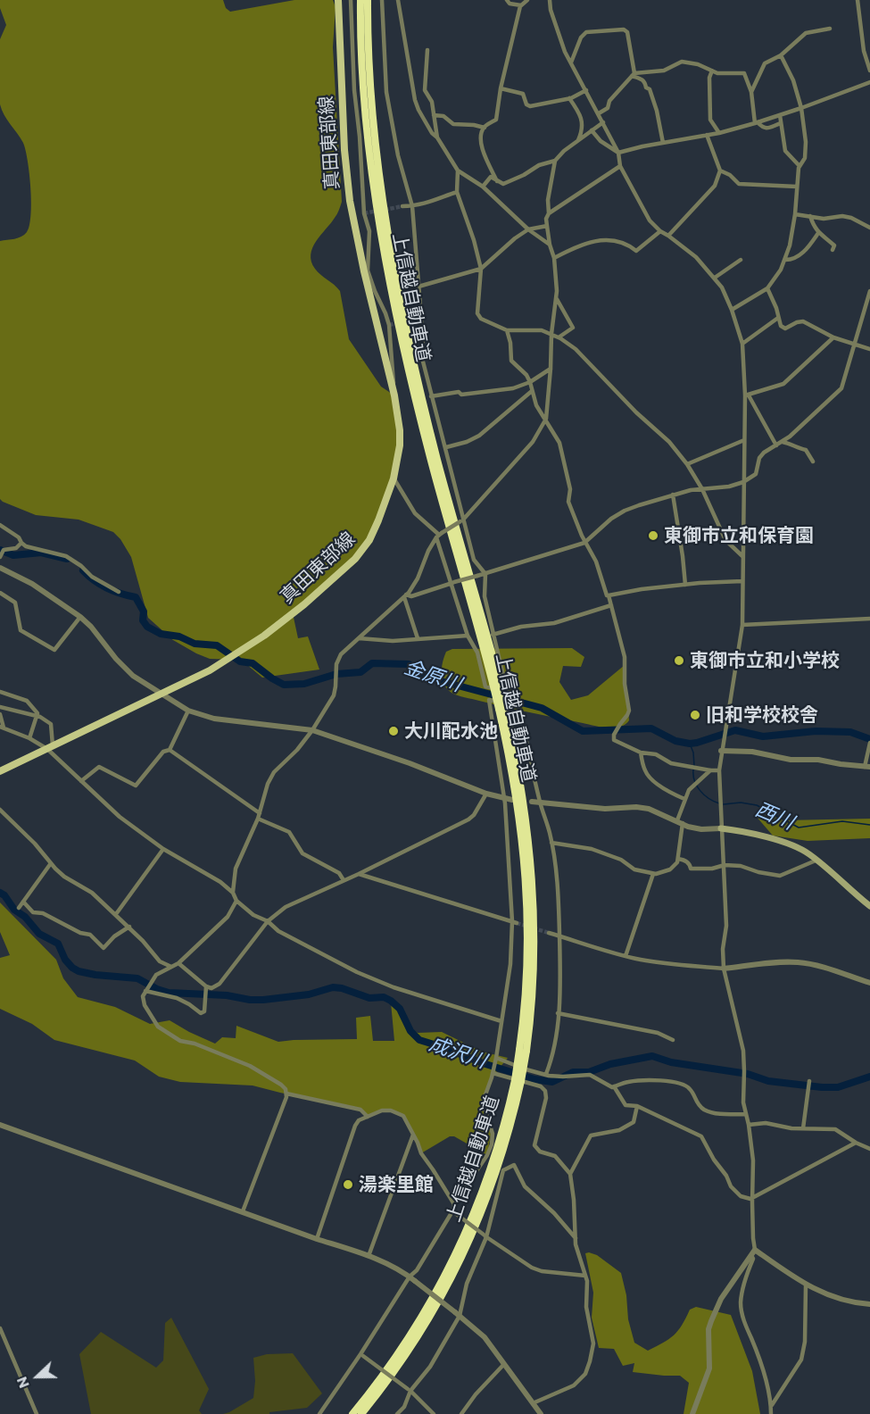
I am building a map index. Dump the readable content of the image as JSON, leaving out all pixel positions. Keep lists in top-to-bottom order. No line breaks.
{"streets":{"highway":["上信越自動車道"],"main road":["真田東部線"]},"water":["金原川","西川","成沢川"],"places":["東御市立和保育園","東御市立和小学校","旧和学校校舎","大川配水池","湯楽里館"],"north":"left"}
